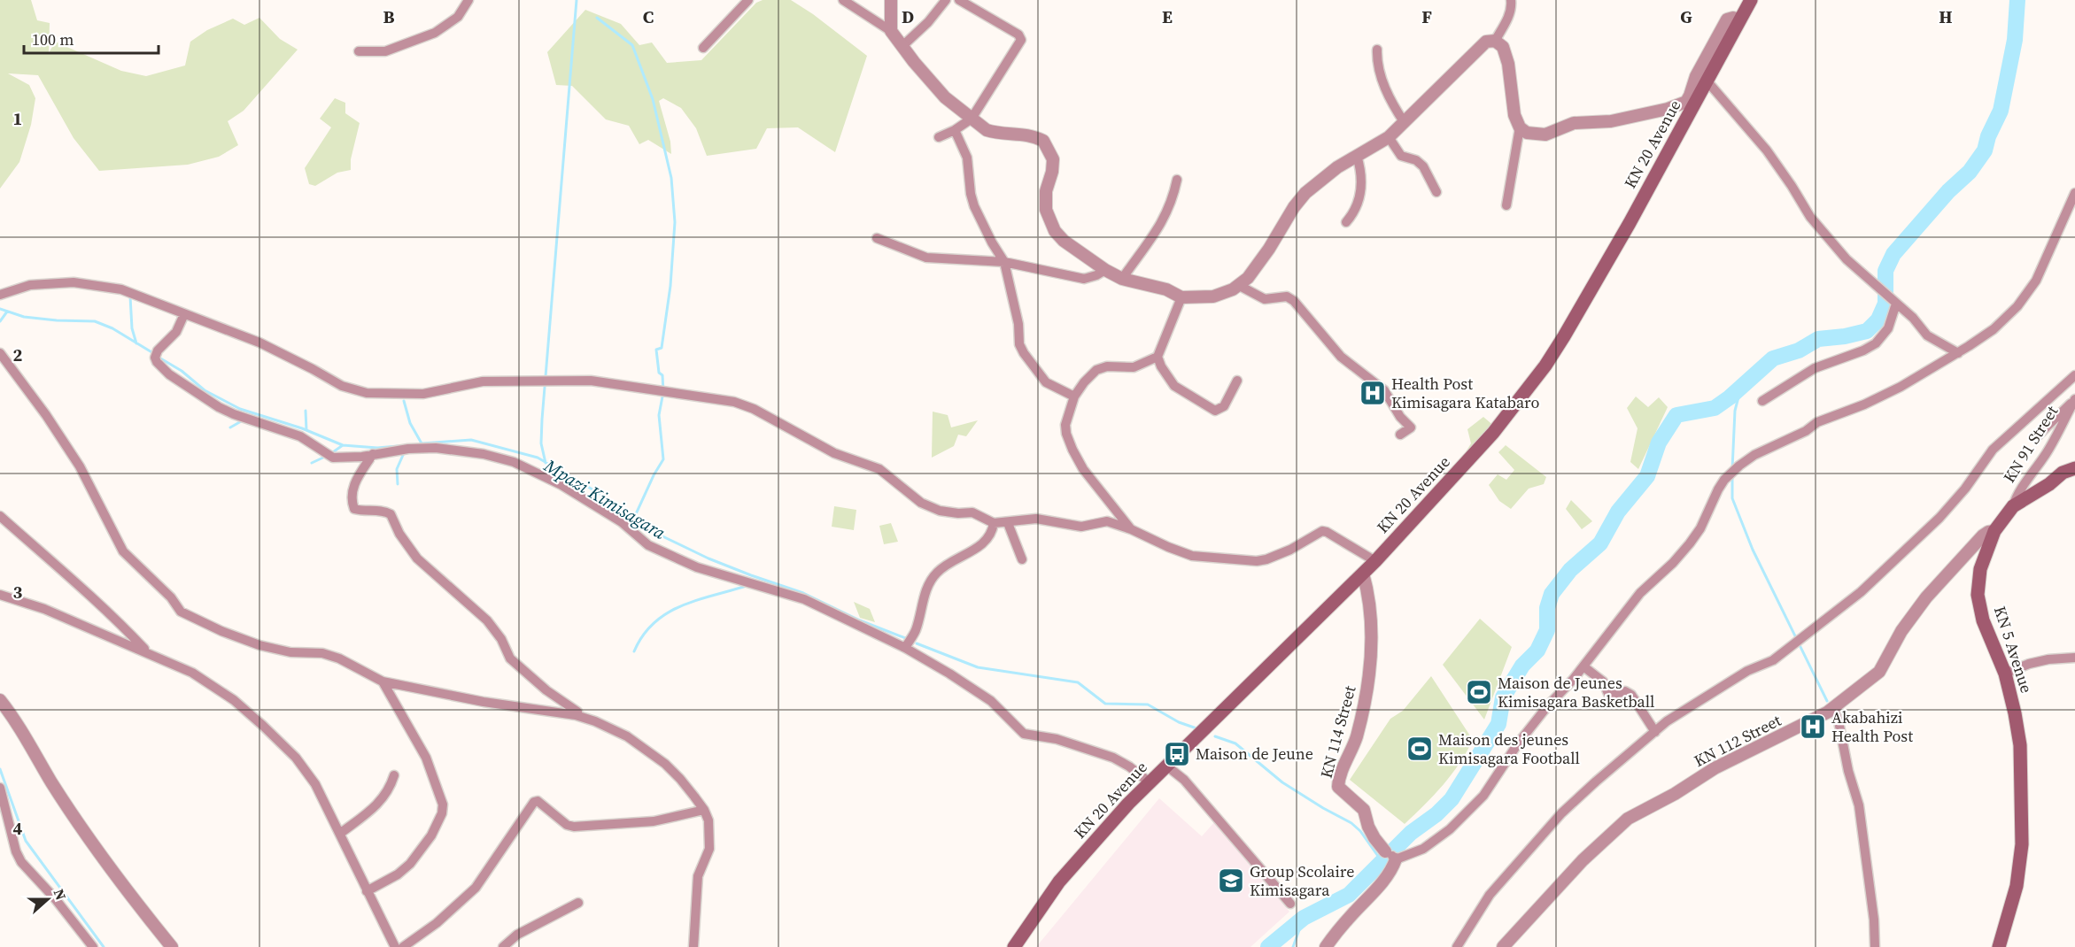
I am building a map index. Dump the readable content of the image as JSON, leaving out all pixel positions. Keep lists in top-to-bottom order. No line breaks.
{"streets":{"main road":["KN 20 Avenue","KN 5 Avenue"],"street":["KN 91 Street","KN 114 Street","KN 112 Street"]},"crossings":[["KN 20 Avenue","KN 114 Street"],["KN 91 Street","KN 5 Avenue"],["KN 5 Avenue","KN 112 Street"]],"water":["Mpazi Kimisagara"],"places":{"hospital":["Health Post Kimisagara Katabaro","Akabahizi Health Post"],"sports":["Maison de Jeunes Kimisagara Basketball","Maison des jeunes Kimisagara Football"],"bus stop":["Maison de Jeune"],"school or university":["Group Scolaire Kimisagara"]},"scale_bar":"100 m","north":"right","grid":{"columns":["B","C","D","E","F","G","H"],"rows":["1","2","3","4"]}}
